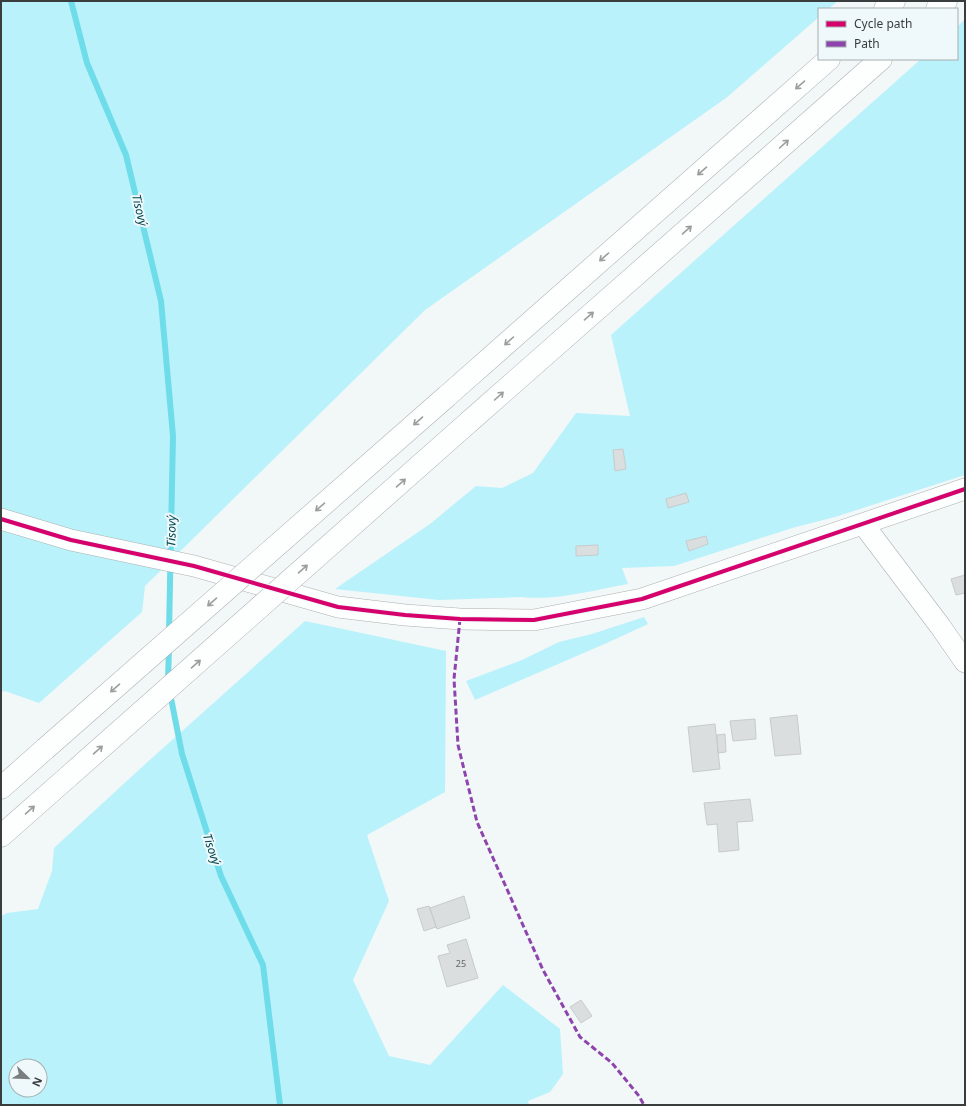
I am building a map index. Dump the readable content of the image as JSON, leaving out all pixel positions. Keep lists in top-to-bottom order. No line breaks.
{"water":["Tisový"],"house_numbers":["25"],"legend":["Cycle path","Path"],"north":"bottom right"}
